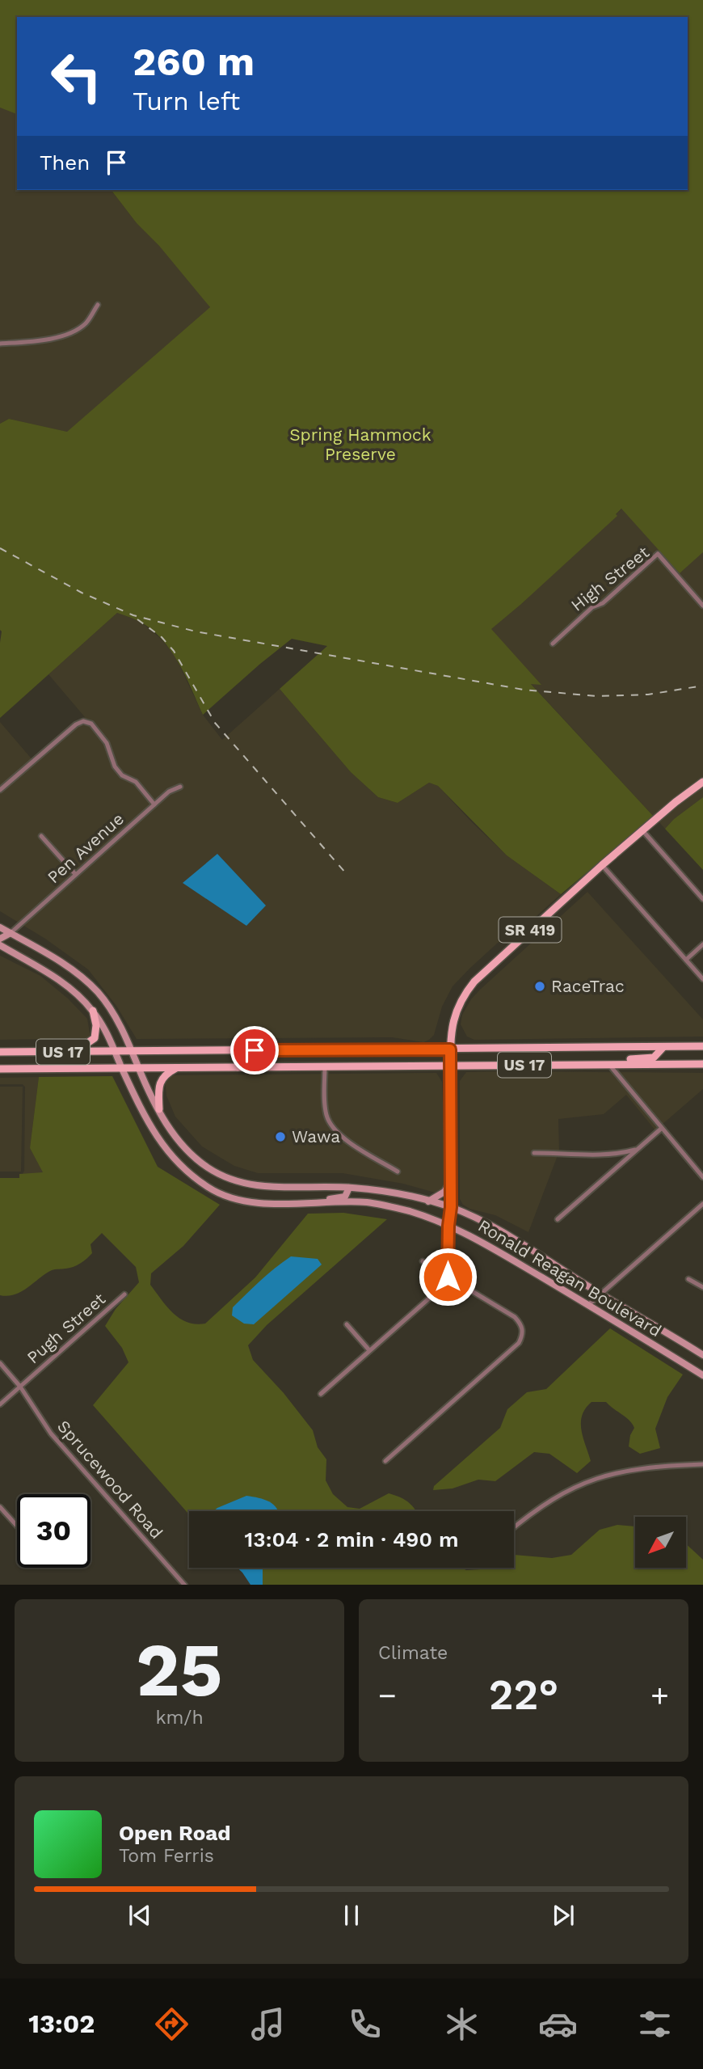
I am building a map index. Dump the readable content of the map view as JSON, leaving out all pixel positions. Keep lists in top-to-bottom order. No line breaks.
{"streets":{"main road":["SR 419","US 17","Ronald Reagan Boulevard"],"street":["High Street","Pen Avenue","Pugh Street","Sprucewood Road"]},"crossings":[["Pen Avenue","Ronald Reagan Boulevard"],["SR 419","US 17"],["US 17","Ronald Reagan Boulevard"],["Pugh Street","Sprucewood Road"]],"parks":["Spring Hammock Preserve"],"places":["RaceTrac","Wawa"],"north":"bottom left","page":{"turn":["260 m","Turn left"],"then":"Then","limit":"30","trip":"13:04 · 2 min · 490 m","tile":[["25","km/h"],"Climate"],"heat":["−","22°","+"],"song":["Open Road","Tom Ferris"],"tabs":"13:02"}}
